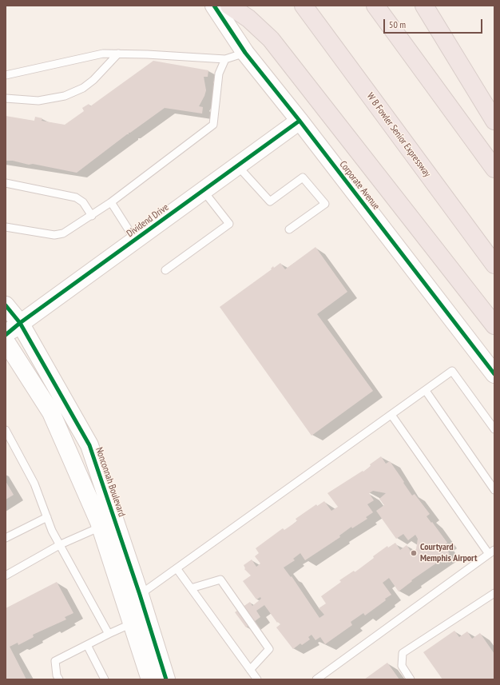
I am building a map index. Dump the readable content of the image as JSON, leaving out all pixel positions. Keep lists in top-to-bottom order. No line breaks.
{"streets":{"highway":["W B Fowler Senior Expressway"],"street":["Corporate Avenue","Dividend Drive","Nonconnah Boulevard"]},"crossings":[["Corporate Avenue","Dividend Drive"],["Dividend Drive","Nonconnah Boulevard"]],"places":["Courtyard Memphis Airport"],"scale_bar":"50 m"}
